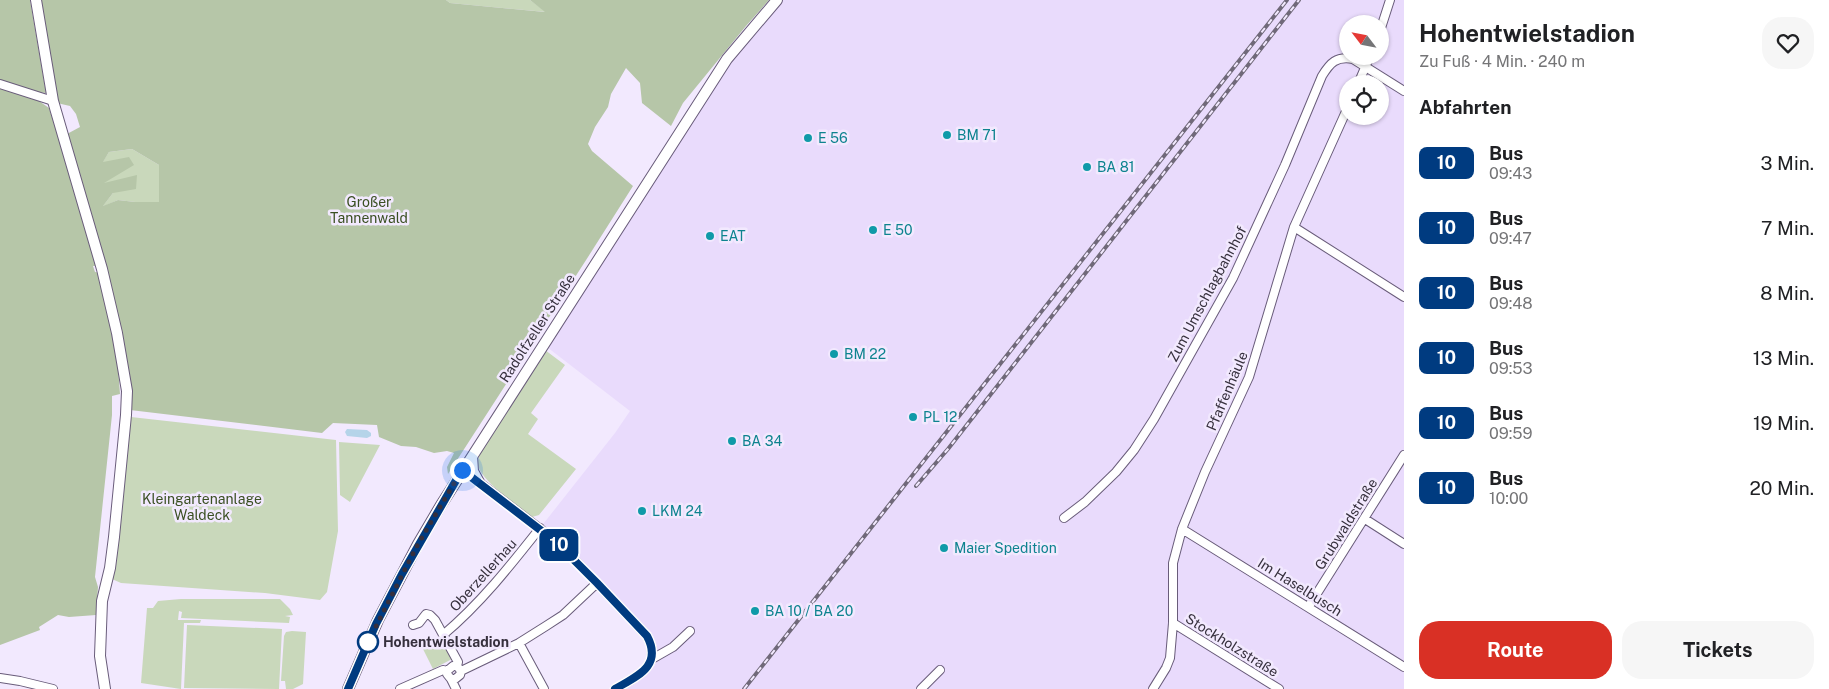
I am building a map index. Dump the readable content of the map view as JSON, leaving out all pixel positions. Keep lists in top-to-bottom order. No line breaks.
{"streets":{"main road":["Radolfzeller Straße"],"street":["Zum Umschlagbahnhof","Pfaffenhäule","Grubwaldstraße","Oberzellerhau","Im Haselbusch","Stockholzstraße"]},"crossings":[["Pfaffenhäule","Im Haselbusch"],["Pfaffenhäule","Stockholzstraße"],["Grubwaldstraße","Im Haselbusch"]],"parks":["Großer Tannenwald","Kleingartenanlage Waldeck"],"places":["BM 71","E 56","BA 81","E 50","EAT","BM 22","PL 12","BA 34","LKM 24","Maier Spedition","BA 10 / BA 20","Hohentwielstadion"],"lines":["bus line 10"],"north":"top left","page":{"on_map":"10","heading":[["Hohentwielstadion","Zu Fuß · 4 Min. · 240 m"],"Abfahrten"],"list":[{"mark":"10","name":"Bus","note":"09:43","value":"3 Min."},{"mark":"10","name":"Bus","note":"09:47","value":"7 Min."},{"mark":"10","name":"Bus","note":"09:48","value":"8 Min."},{"mark":"10","name":"Bus","note":"09:53","value":"13 Min."},{"mark":"10","name":"Bus","note":"09:59","value":"19 Min."},{"mark":"10","name":"Bus","note":"10:00","value":"20 Min."}],"buttons":["Route","Tickets"]}}
